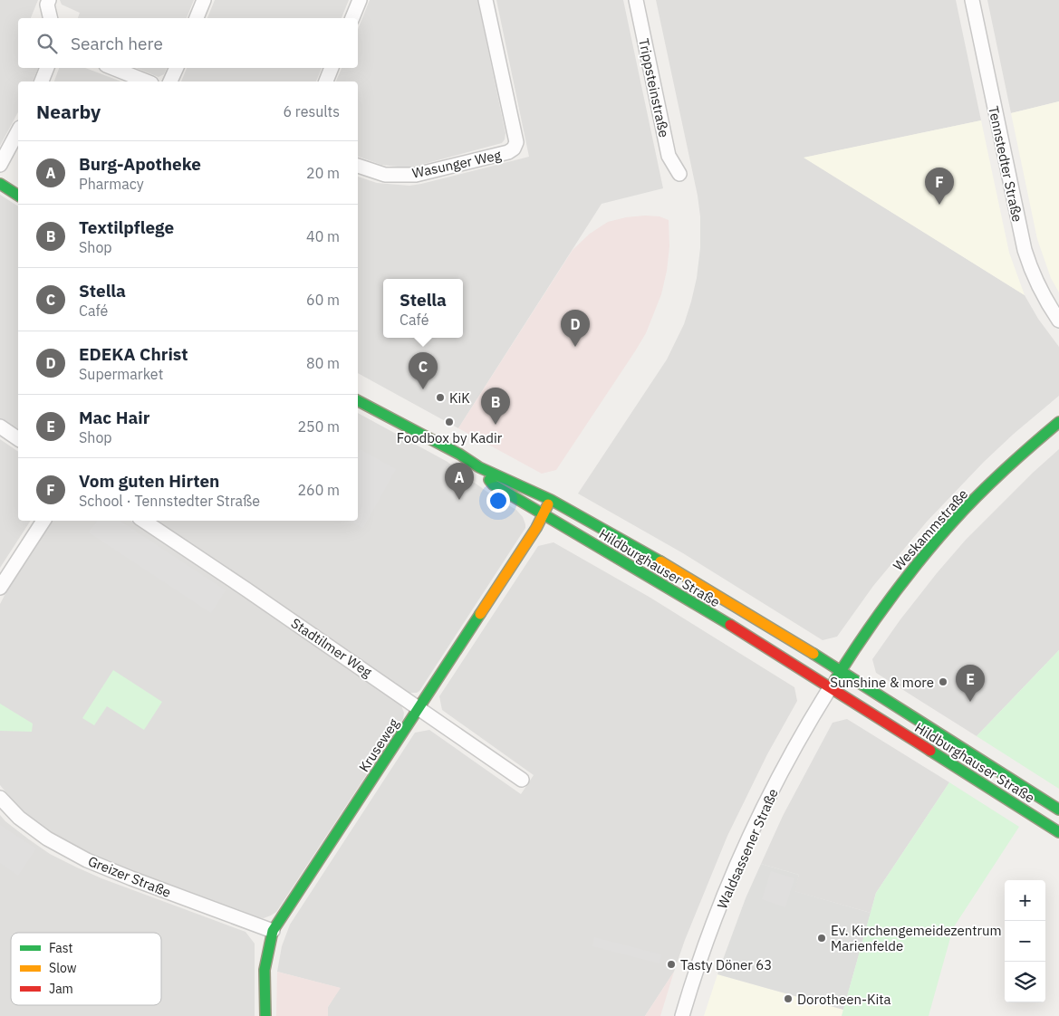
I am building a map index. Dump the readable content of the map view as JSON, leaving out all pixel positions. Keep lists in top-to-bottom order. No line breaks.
{"streets":{"main road":["Weskammstraße","Hildburghauser Straße","Kruseweg"],"street":["Trippsteinstraße","Wasunger Weg","Tennstedter Straße","Stadtilmer Weg","Waldsassener Straße","Greizer Straße"]},"crossings":[["Weskammstraße","Hildburghauser Straße"],["Hildburghauser Straße","Kruseweg"],["Hildburghauser Straße","Waldsassener Straße"],["Stadtilmer Weg","Kruseweg"],["Kruseweg","Greizer Straße"]],"places":["KiK","Foodbox by Kadir","Sunshine & more","Ev. Kirchengemeidezentrum Marienfelde","Tasty Döner 63","Dorotheen-Kita"],"legend":["Fast","Slow","Jam"],"page":{"search":"Search here","heading":["Nearby","6 results"],"list":[{"mark":"A","name":"Burg-Apotheke","note":"Pharmacy","value":"20 m"},{"mark":"B","name":"Textilpflege","note":"Shop","value":"40 m"},{"mark":"C","name":"Stella","note":"Café","value":"60 m"},{"mark":"D","name":"EDEKA Christ","note":"Supermarket","value":"80 m"},{"mark":"E","name":"Mac Hair","note":"Shop","value":"250 m"},{"mark":"F","name":"Vom guten Hirten","note":"School · Tennstedter Straße","value":"260 m"}],"pins":["F","D","C","B","A","E"],"popup":["Stella","Café"],"map_buttons":["+","−"]}}
